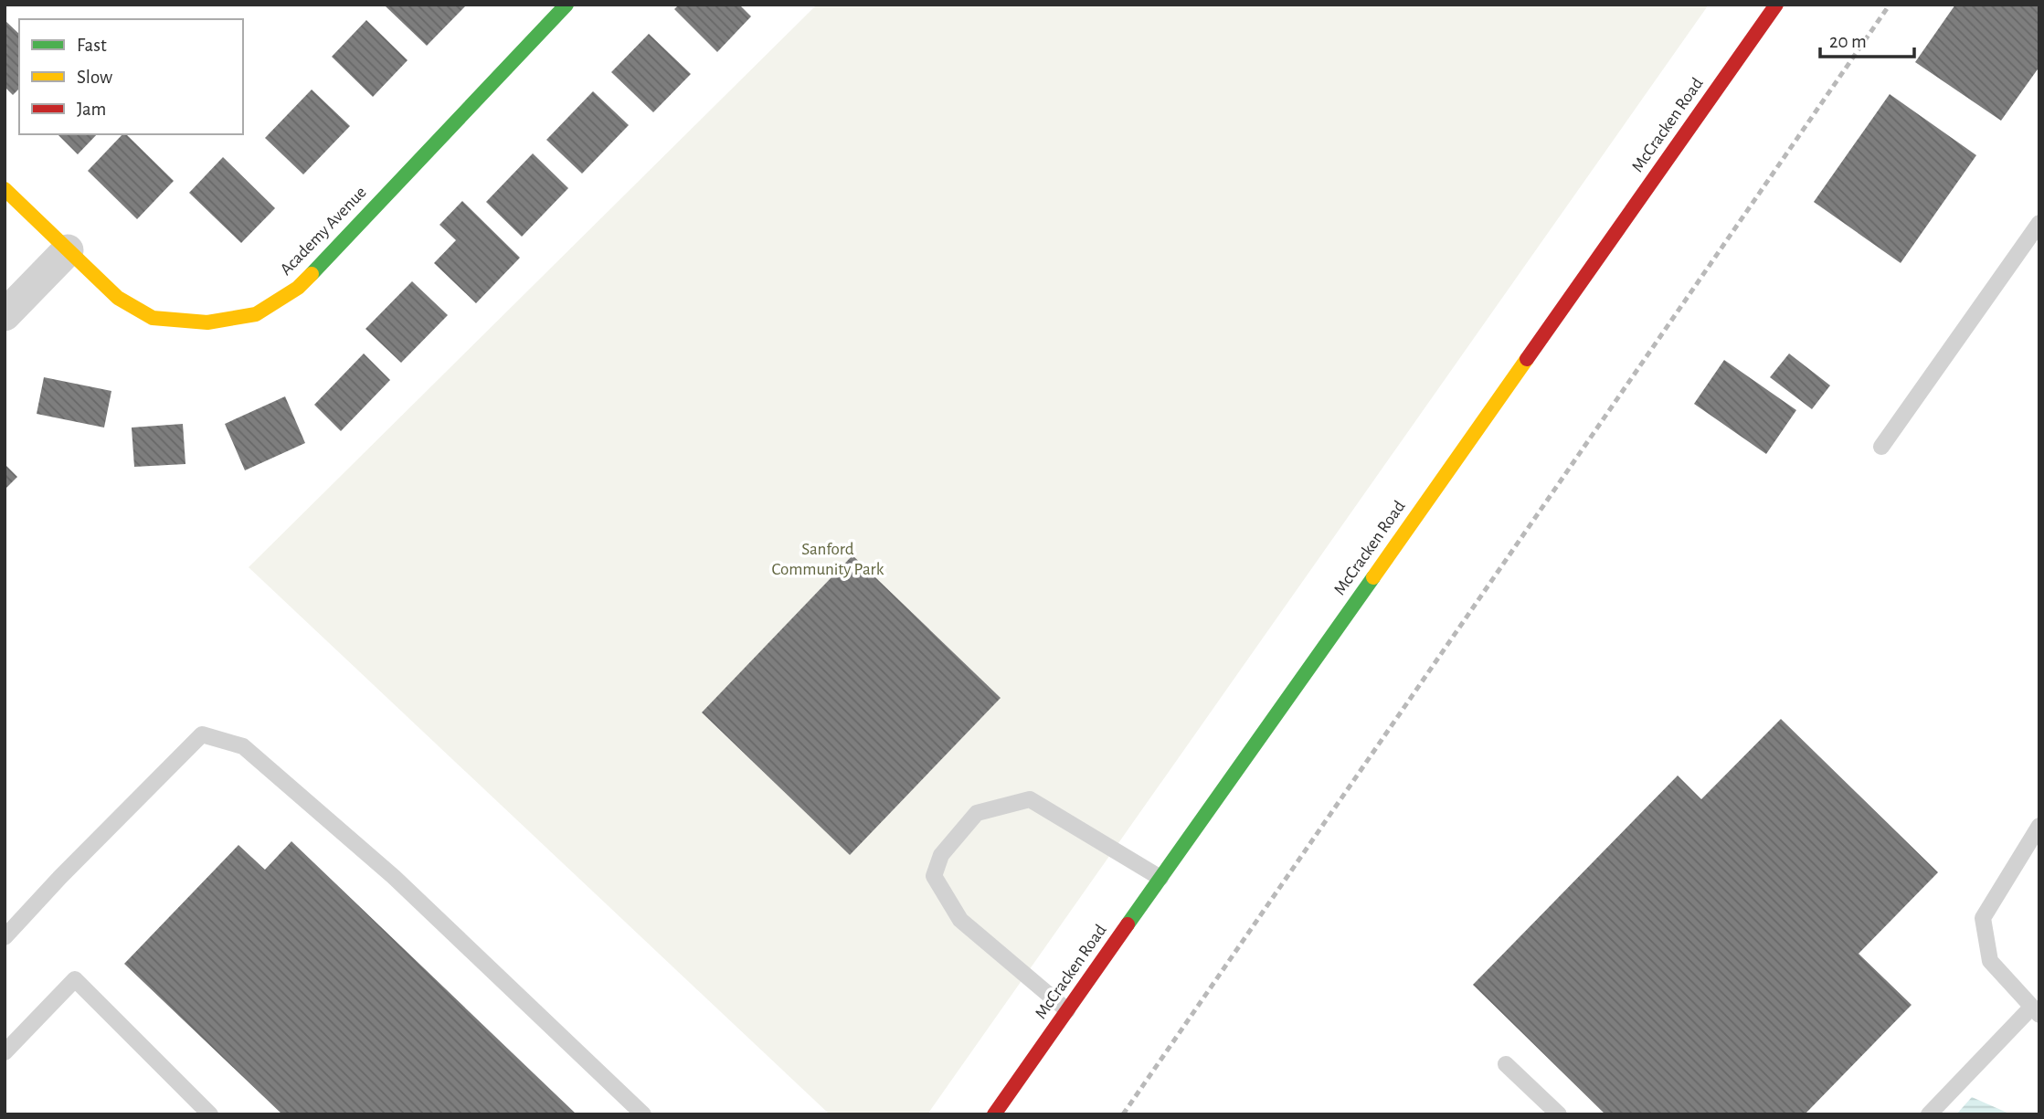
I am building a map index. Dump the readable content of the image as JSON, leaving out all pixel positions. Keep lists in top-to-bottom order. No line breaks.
{"streets":{"street":["McCracken Road","Academy Avenue"]},"parks":["Sanford Community Park"],"legend":["Fast","Slow","Jam"],"scale_bar":"20 m"}
